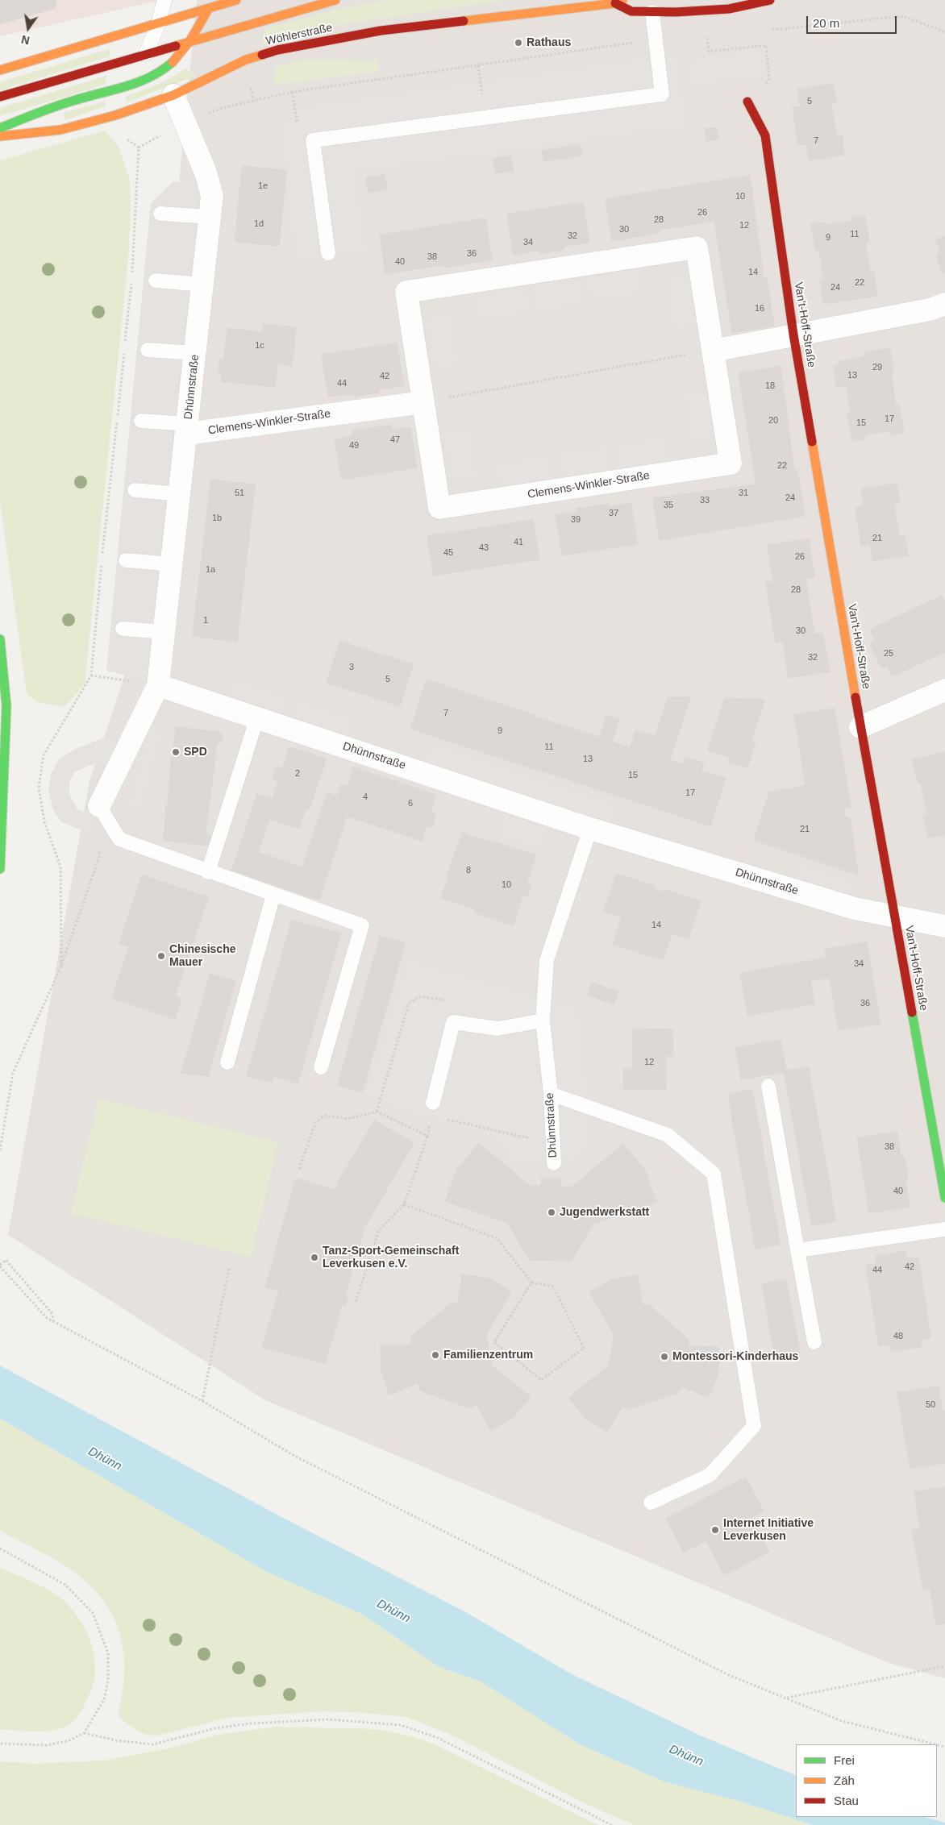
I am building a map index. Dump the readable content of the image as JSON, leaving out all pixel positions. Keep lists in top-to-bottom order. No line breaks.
{"streets":{"main road":["Wöhlerstraße","Van't-Hoff-Straße"],"street":["Dhünnstraße","Clemens-Winkler-Straße"]},"crossings":[["Wöhlerstraße","Dhünnstraße"],["Van't-Hoff-Straße","Dhünnstraße"],["Dhünnstraße","Clemens-Winkler-Straße"]],"water":["Dhünn"],"places":["Rathaus","SPD","Chinesische Mauer","Jugendwerkstatt","Tanz-Sport-Gemeinschaft Leverkusen e.V.","Familienzentrum","Montessori-Kinderhaus","Internet Initiative Leverkusen"],"house_numbers":["5","7","1e","10","26","28","1d","12","30","11","32","9","34","36","38","40","14","22","24","16","1c","29","13","42","44","18","17","20","15","47","49","22","51","31","24","33","35","37","1b","39","21","41","43","45","26","1a","28","1","30","25","32","3","5","7","9","11","13","2","15","17","4","6","21","8","10","14","34","36","12","38","40","42","44","48","50"],"legend":["Frei","Zäh","Stau"],"scale_bar":"20 m","north":"bottom"}
